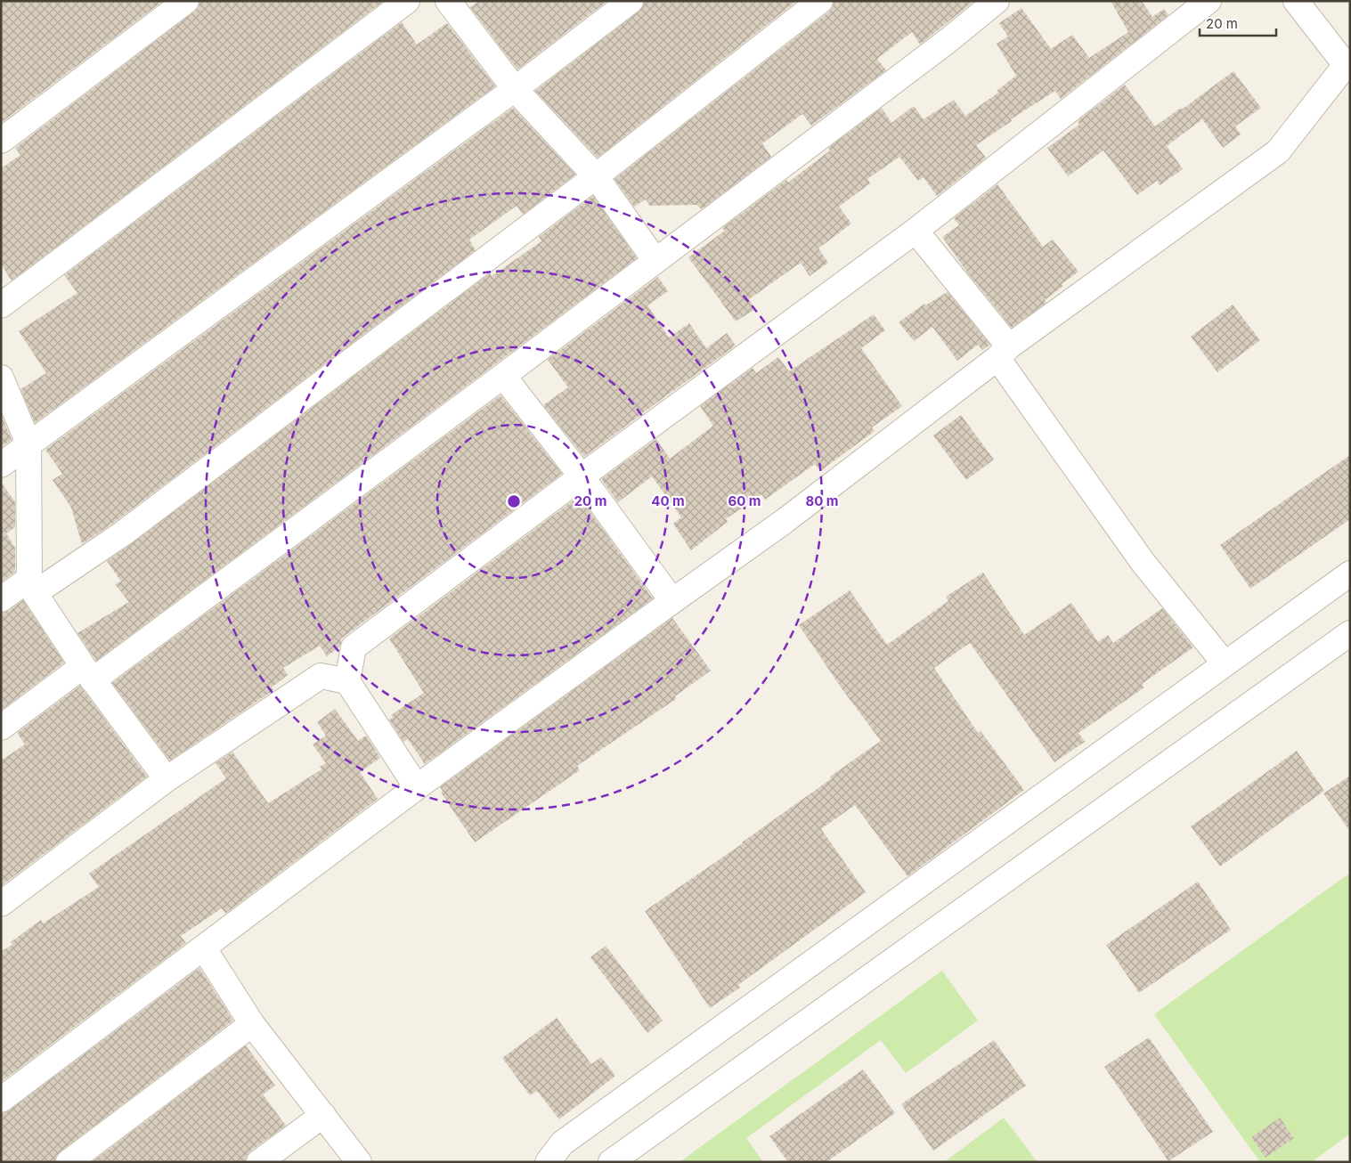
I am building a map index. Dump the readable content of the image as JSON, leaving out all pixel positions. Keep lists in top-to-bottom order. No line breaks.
{"scale_bar":"20 m","rings":["20 m","40 m","60 m","80 m"]}
